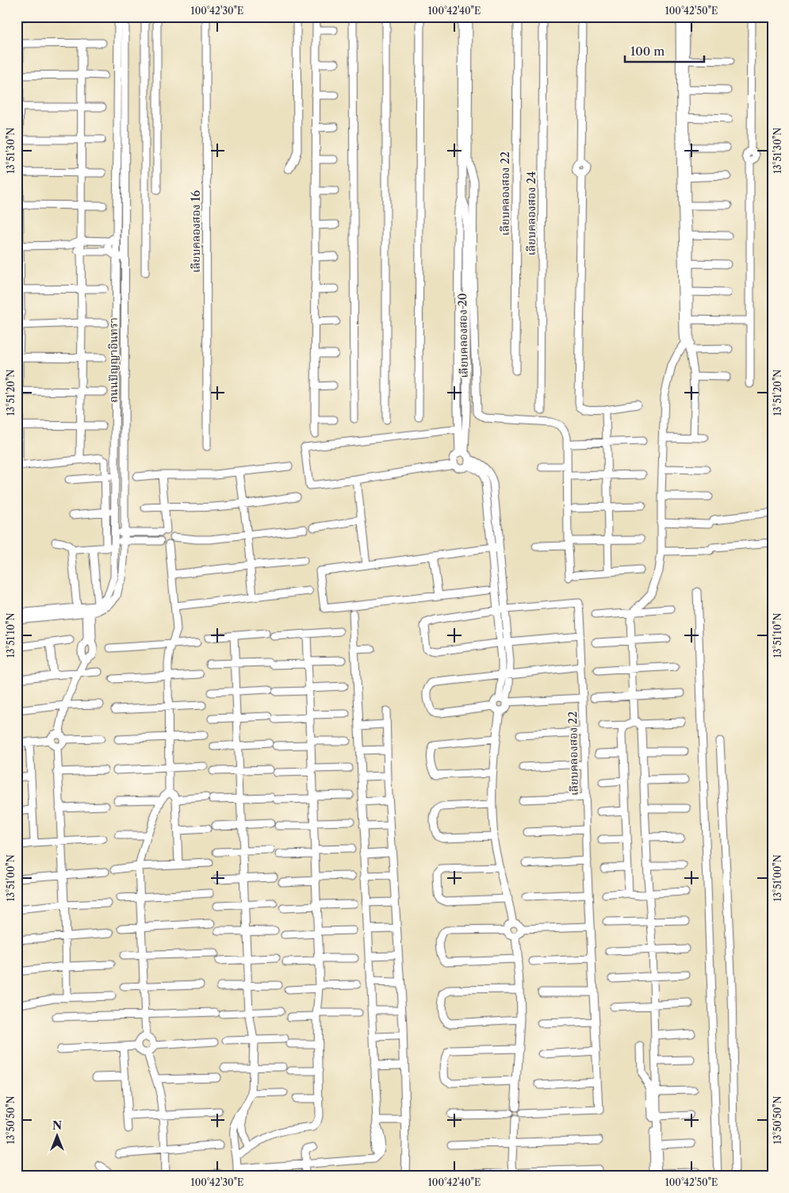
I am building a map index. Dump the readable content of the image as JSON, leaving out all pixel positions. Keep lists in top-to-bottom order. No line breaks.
{"streets":{"street":["เลียบคลองสอง 22","เลียบคลองสอง 24","เลียบคลองสอง 16","เลียบคลองสอง 20","ถนนปัญญาอินทรา"]},"scale_bar":"100 m","north":"top","coordinates":["100°42'30\"E","100°42'40\"E","100°42'50\"E","13°51'30\"N","13°51'20\"N","13°51'10\"N","13°51'00\"N","13°50'50\"N"]}
